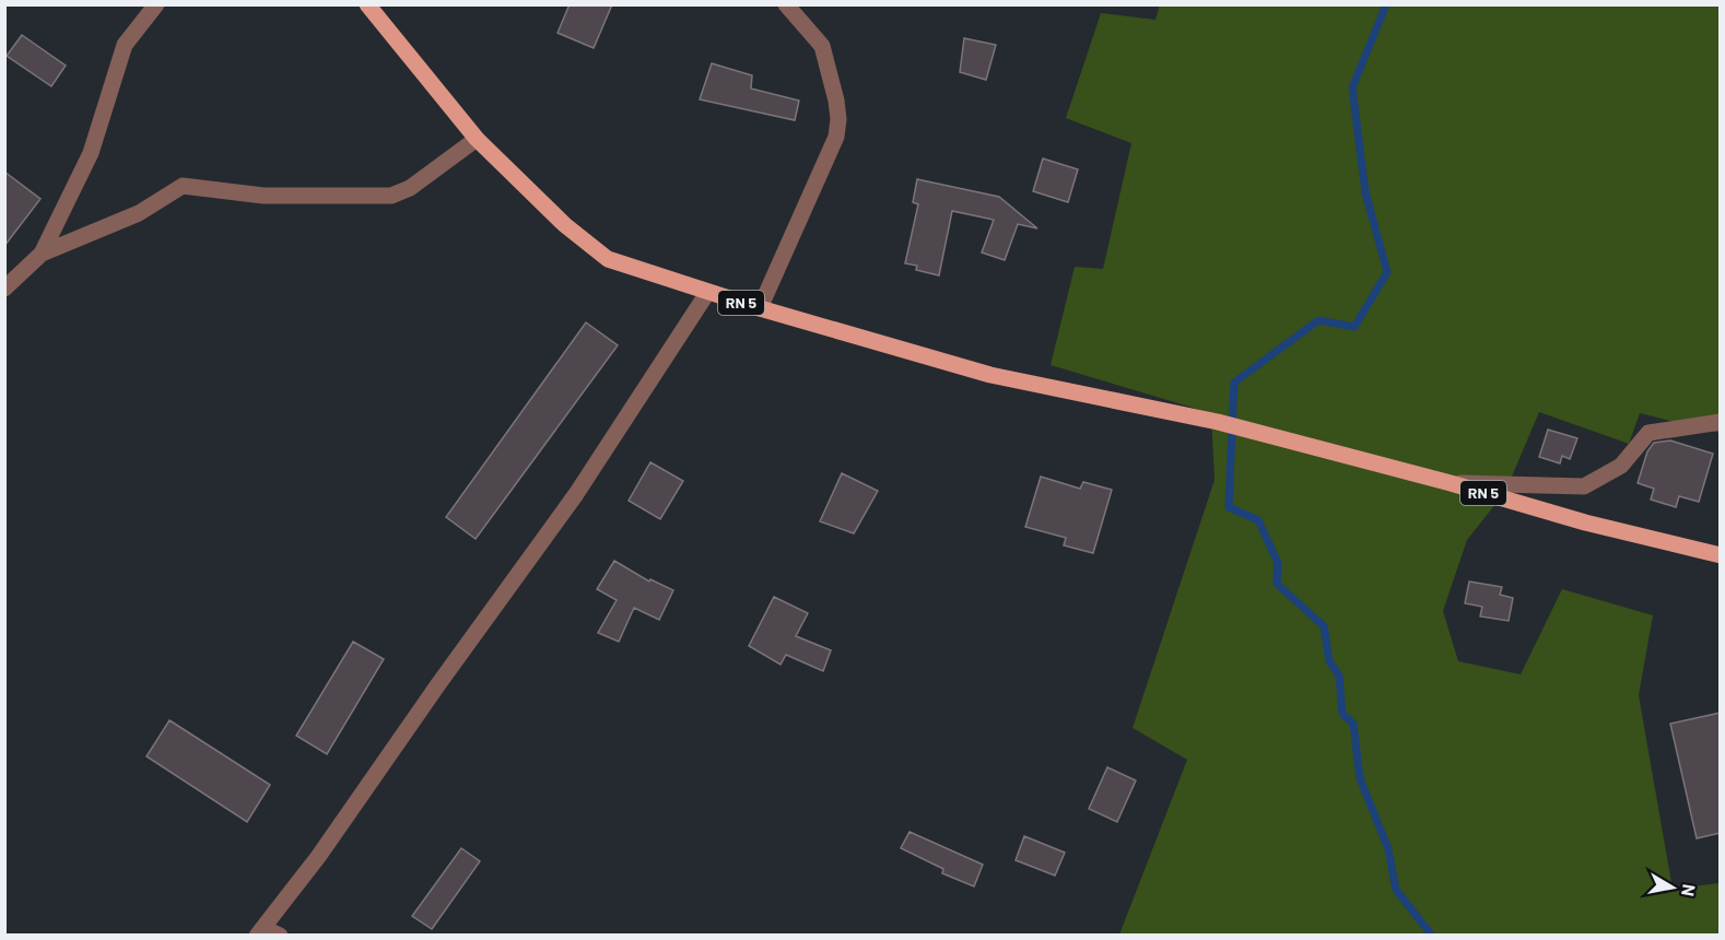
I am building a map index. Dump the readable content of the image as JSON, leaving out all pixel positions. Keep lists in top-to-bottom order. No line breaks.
{"streets":{"main road":["RN 5"]},"north":"right"}
